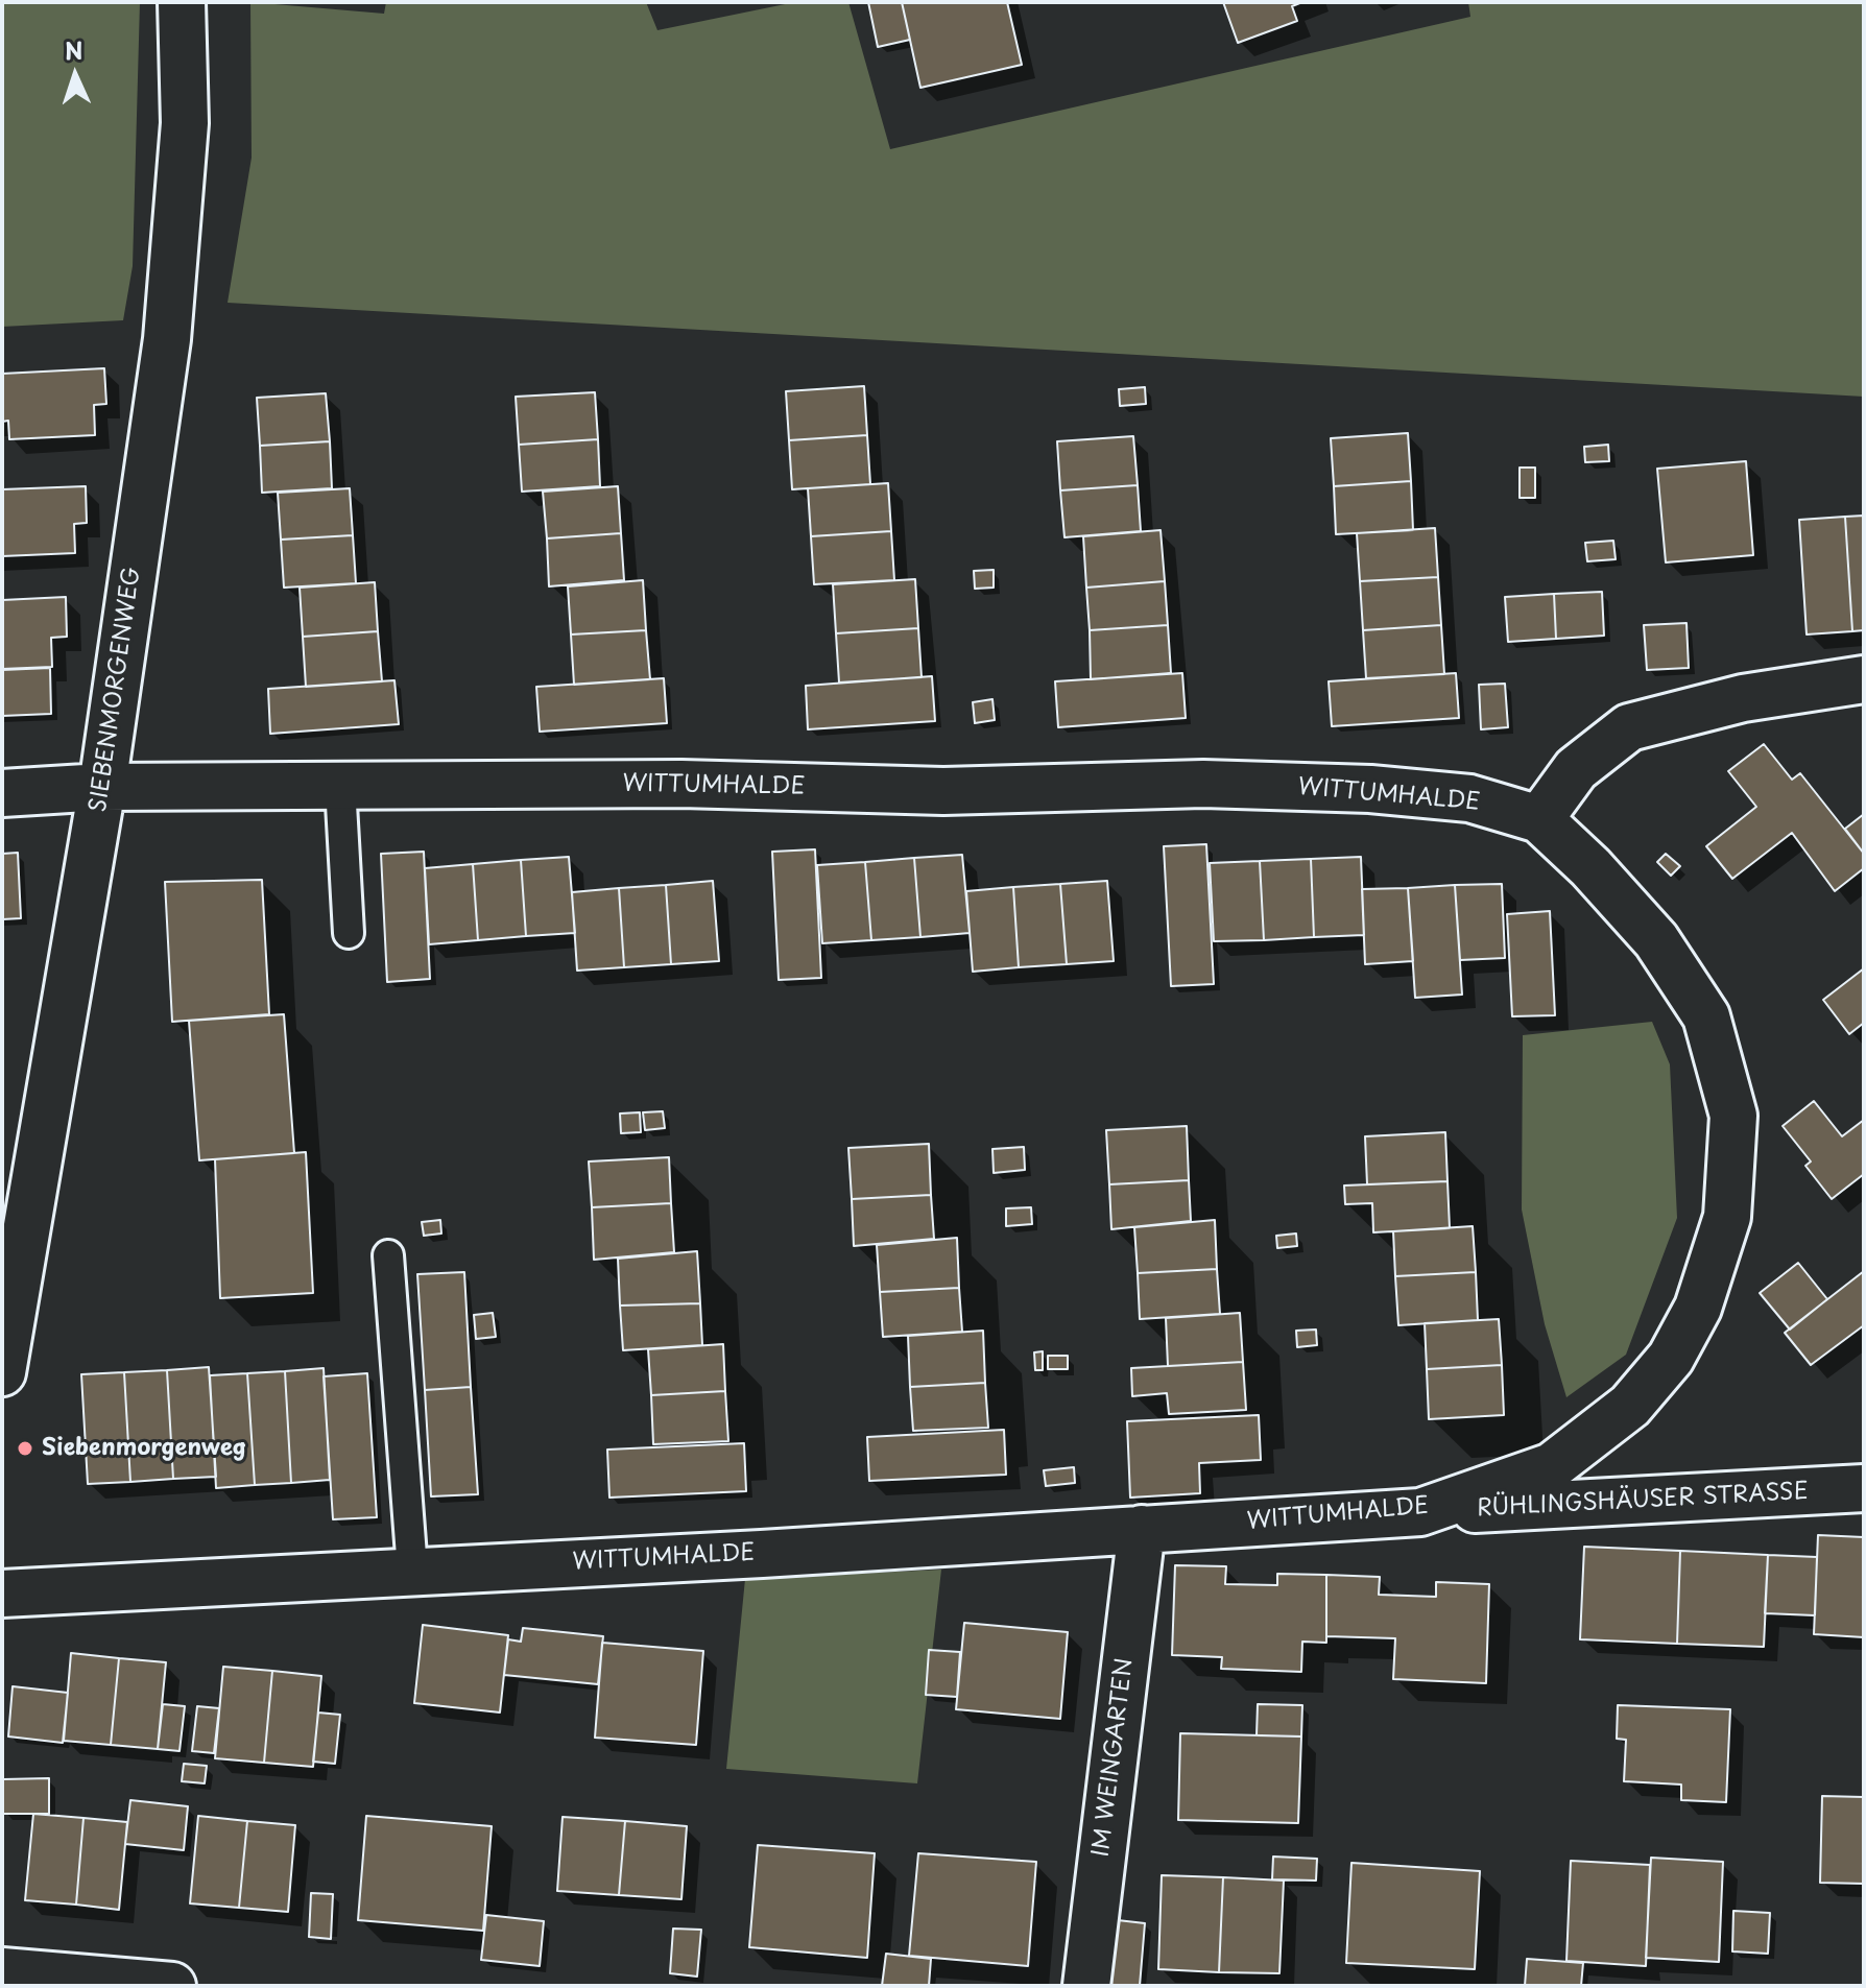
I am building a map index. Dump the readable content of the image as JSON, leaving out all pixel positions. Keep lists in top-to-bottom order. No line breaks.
{"streets":{"street":["SIEBENMORGENWEG","WITTUMHALDE","RÜHLINGSHÄUSER STRASSE","IM WEINGARTEN"]},"crossings":[["SIEBENMORGENWEG","WITTUMHALDE"],["WITTUMHALDE","RÜHLINGSHÄUSER STRASSE"],["WITTUMHALDE","IM WEINGARTEN"]],"places":["Siebenmorgenweg"],"north":"top"}
